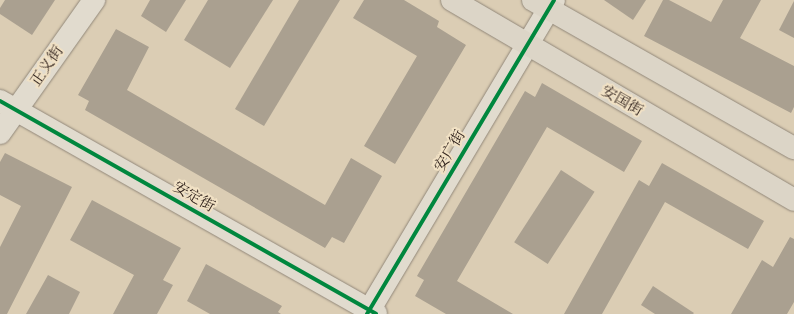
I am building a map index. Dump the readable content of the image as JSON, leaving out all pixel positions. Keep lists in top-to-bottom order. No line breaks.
{"streets":{"main road":["安国街"],"street":["正义街","安广街","安定街"]},"crossings":[["正义街","安定街"],["安国街","安广街"],["安广街","安定街"]]}
